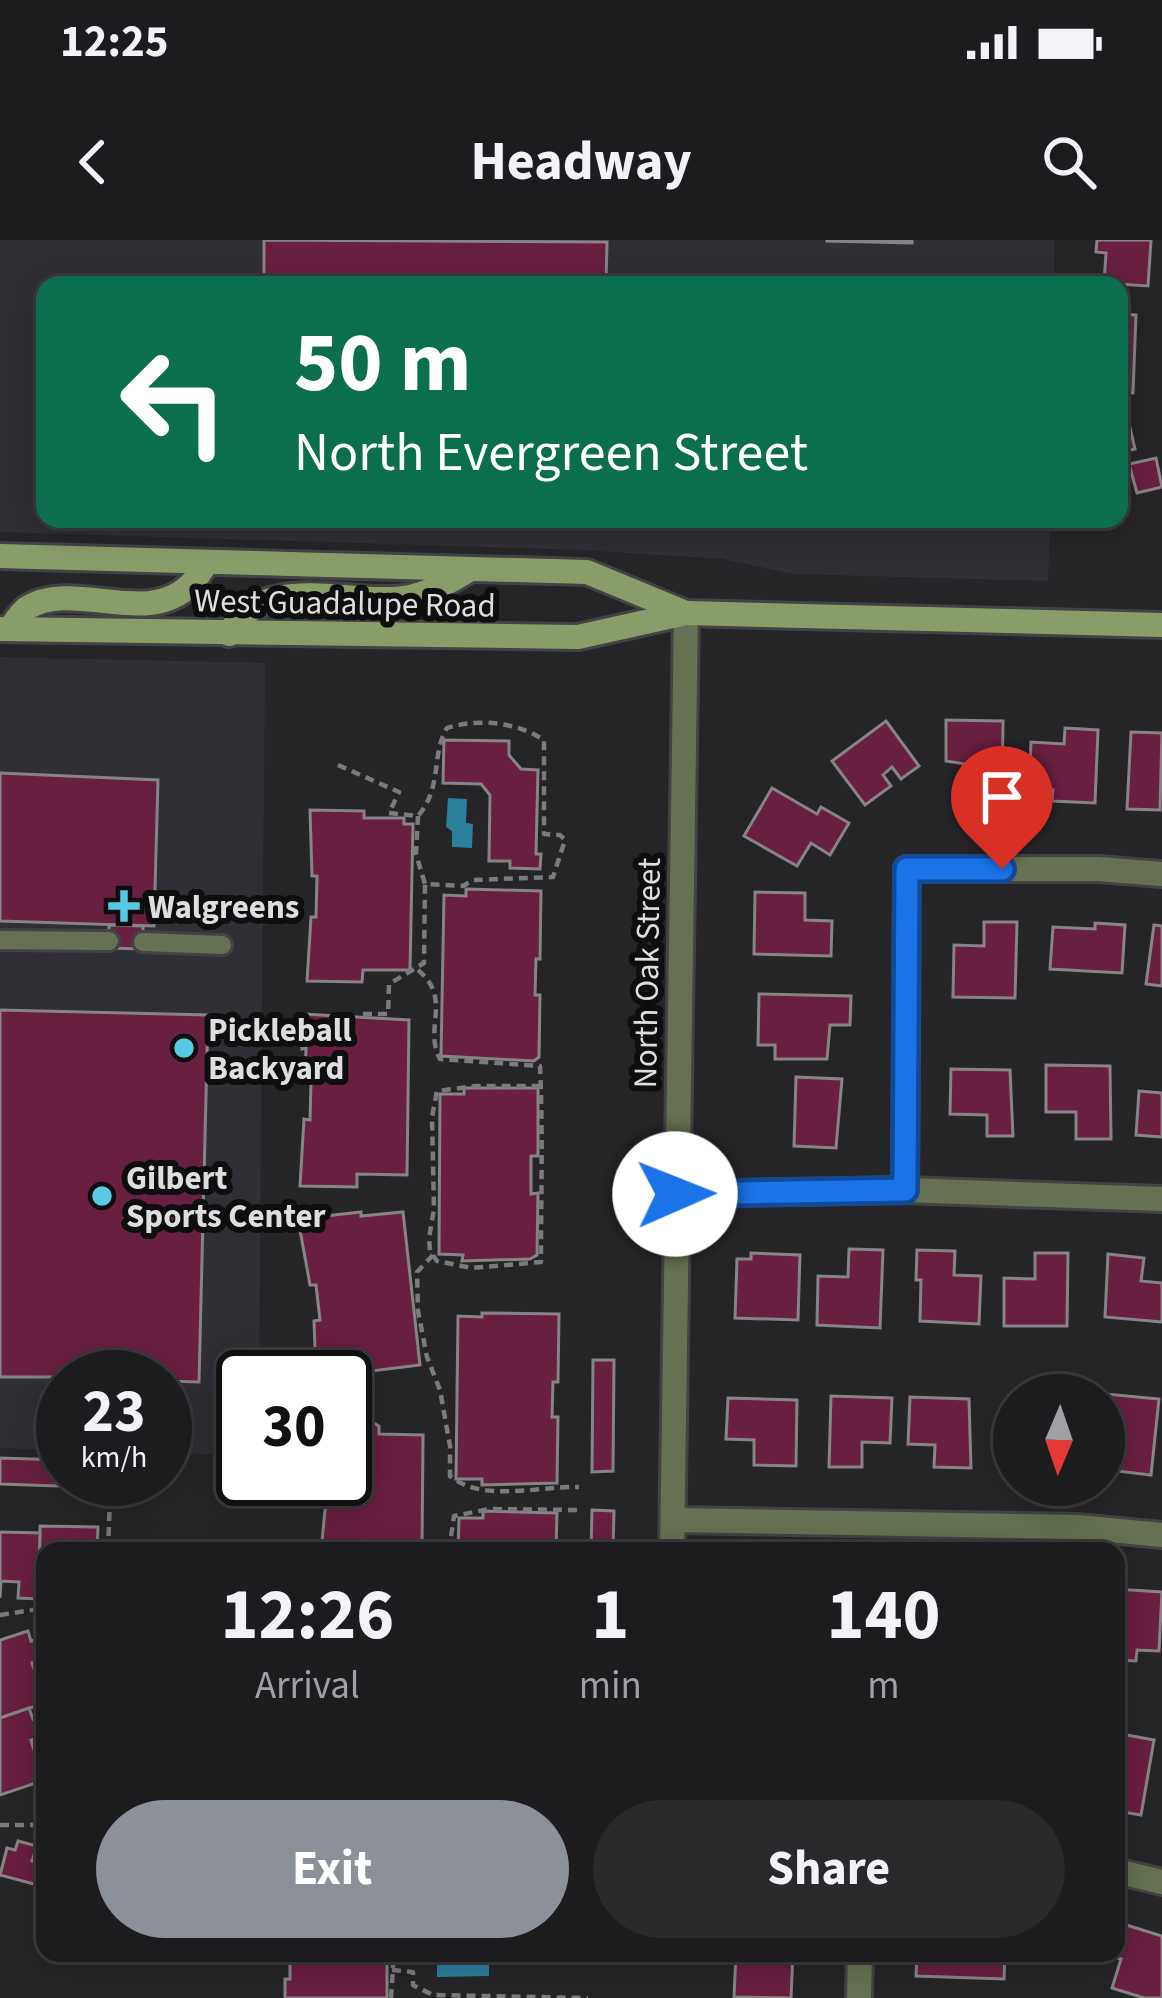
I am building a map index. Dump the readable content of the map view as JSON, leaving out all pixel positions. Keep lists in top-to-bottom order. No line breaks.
{"streets":{"main road":["West Guadalupe Road"],"street":["North Oak Street"]},"crossings":[["West Guadalupe Road","North Oak Street"]],"places":{"health":["Walgreens"],"other":["Pickleball Backyard","Gilbert Sports Center"]},"north":"bottom","page":{"status":"12:25","header":"Headway","turn":["50 m","North Evergreen Street"],"speed":"23 km/h","limit":"30","eta":["12:26","Arrival","1","min","140","m"],"buttons":["Exit","Share"]}}
